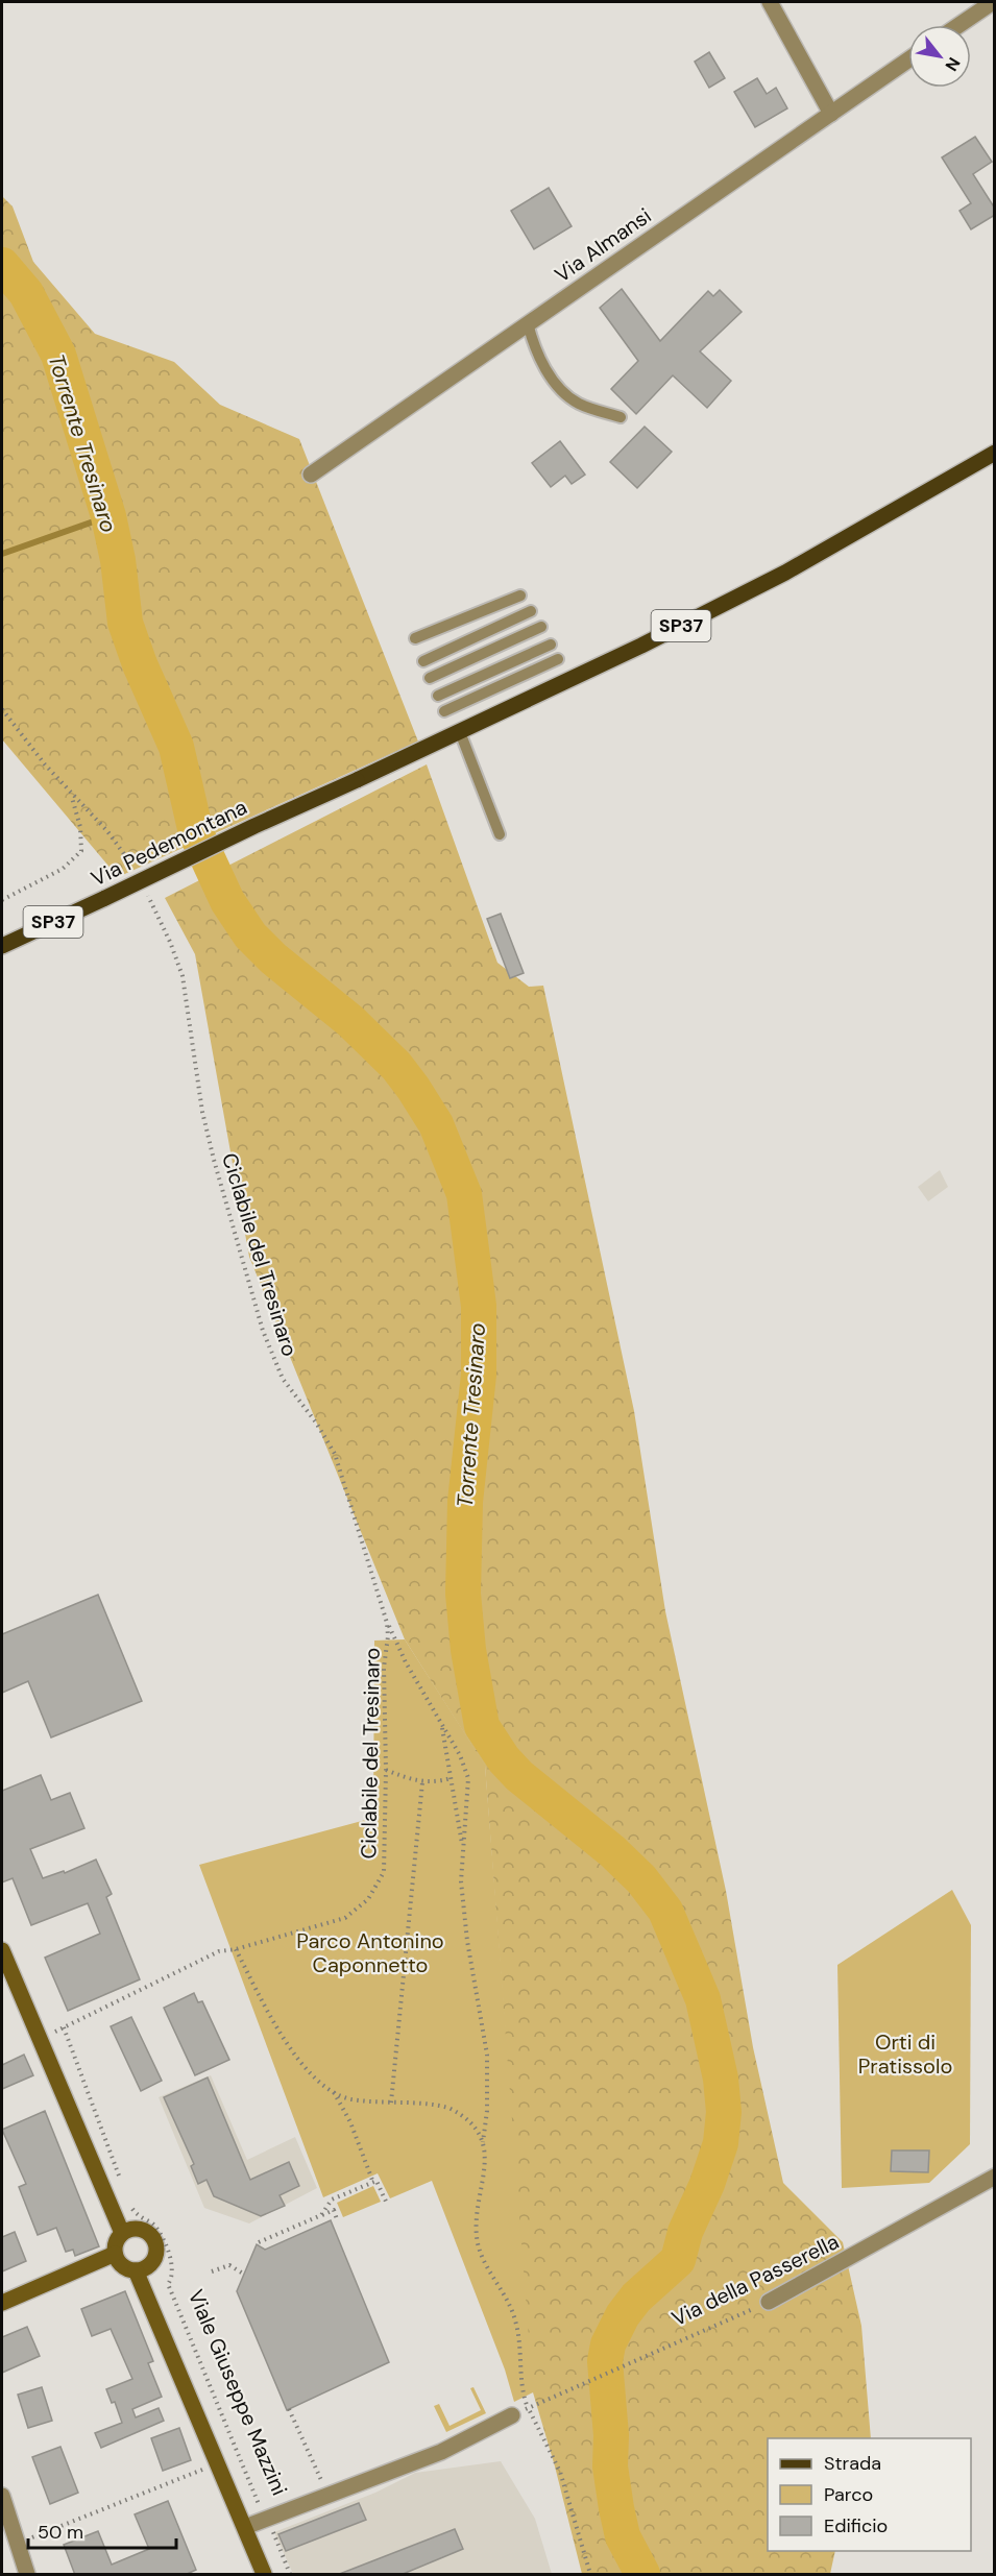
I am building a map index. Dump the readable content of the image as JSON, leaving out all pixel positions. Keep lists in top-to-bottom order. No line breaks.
{"streets":{"main road":["SP37","Via Pedemontana"],"street":["Via Almansi","Via della Passerella"],"path":["Ciclabile del Tresinaro","Viale Giuseppe Mazzini"]},"crossings":[["SP37","Via Pedemontana"]],"water":["Torrente Tresinaro"],"parks":["Parco Antonino Caponnetto","Orti di Pratissolo"],"legend":["Strada","Parco","Edificio"],"scale_bar":"50 m","north":"bottom right"}
